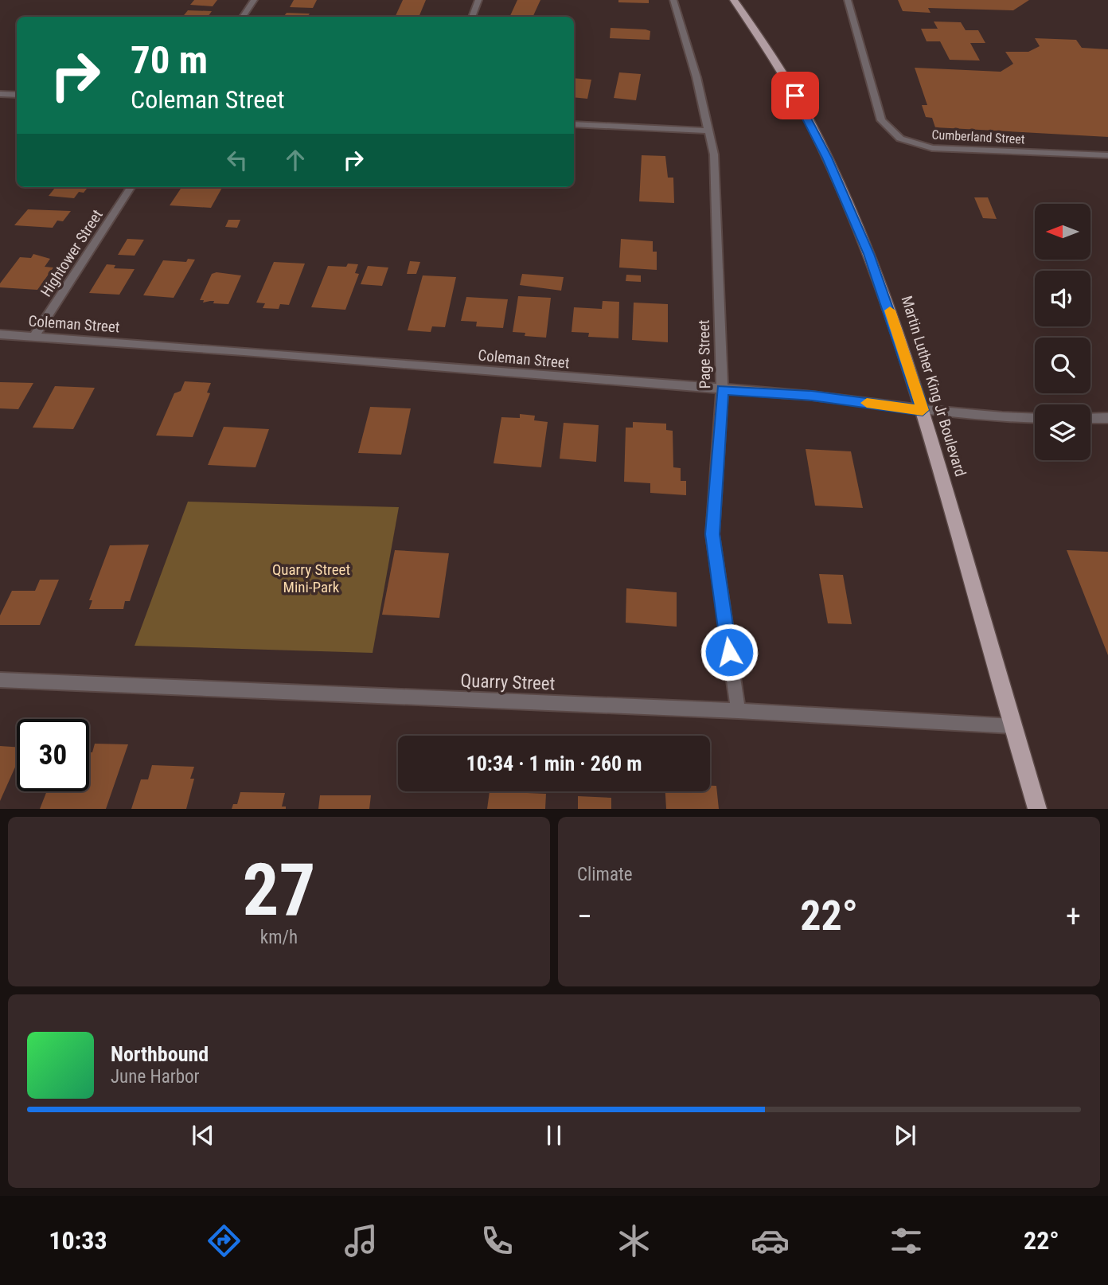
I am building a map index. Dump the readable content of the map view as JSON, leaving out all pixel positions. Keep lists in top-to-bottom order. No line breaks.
{"streets":{"main road":["Martin Luther King Jr Boulevard"],"street":["Cumberland Street","Hightower Street","Coleman Street","Page Street","Quarry Street"]},"crossings":[["Hightower Street","Coleman Street"],["Coleman Street","Page Street"],["Coleman Street","Martin Luther King Jr Boulevard"],["Page Street","Quarry Street"],["Martin Luther King Jr Boulevard","Quarry Street"]],"parks":["Quarry Street Mini-Park"],"north":"left","page":{"turn":["70 m","Coleman Street"],"limit":"30","trip":"10:34 · 1 min · 260 m","tile":[["27","km/h"],"Climate"],"heat":["−","22°","+"],"song":["Northbound","June Harbor"],"tabs":["10:33","22°"]}}
